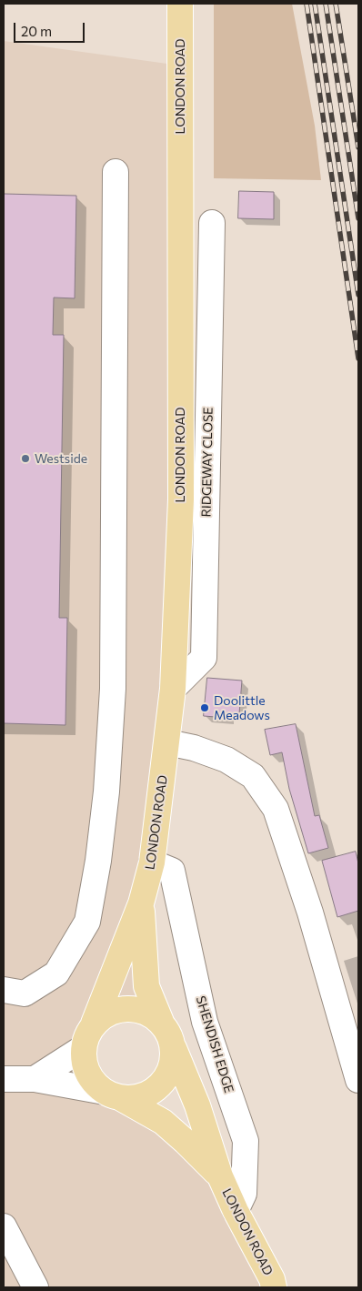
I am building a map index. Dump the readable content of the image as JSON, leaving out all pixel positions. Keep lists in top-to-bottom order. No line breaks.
{"streets":{"main road":["LONDON ROAD"],"street":["RIDGEWAY CLOSE","SHENDISH EDGE"]},"crossings":[["LONDON ROAD","RIDGEWAY CLOSE"],["LONDON ROAD","SHENDISH EDGE"]],"places":["Westside","Doolittle Meadows"],"scale_bar":"20 m"}
